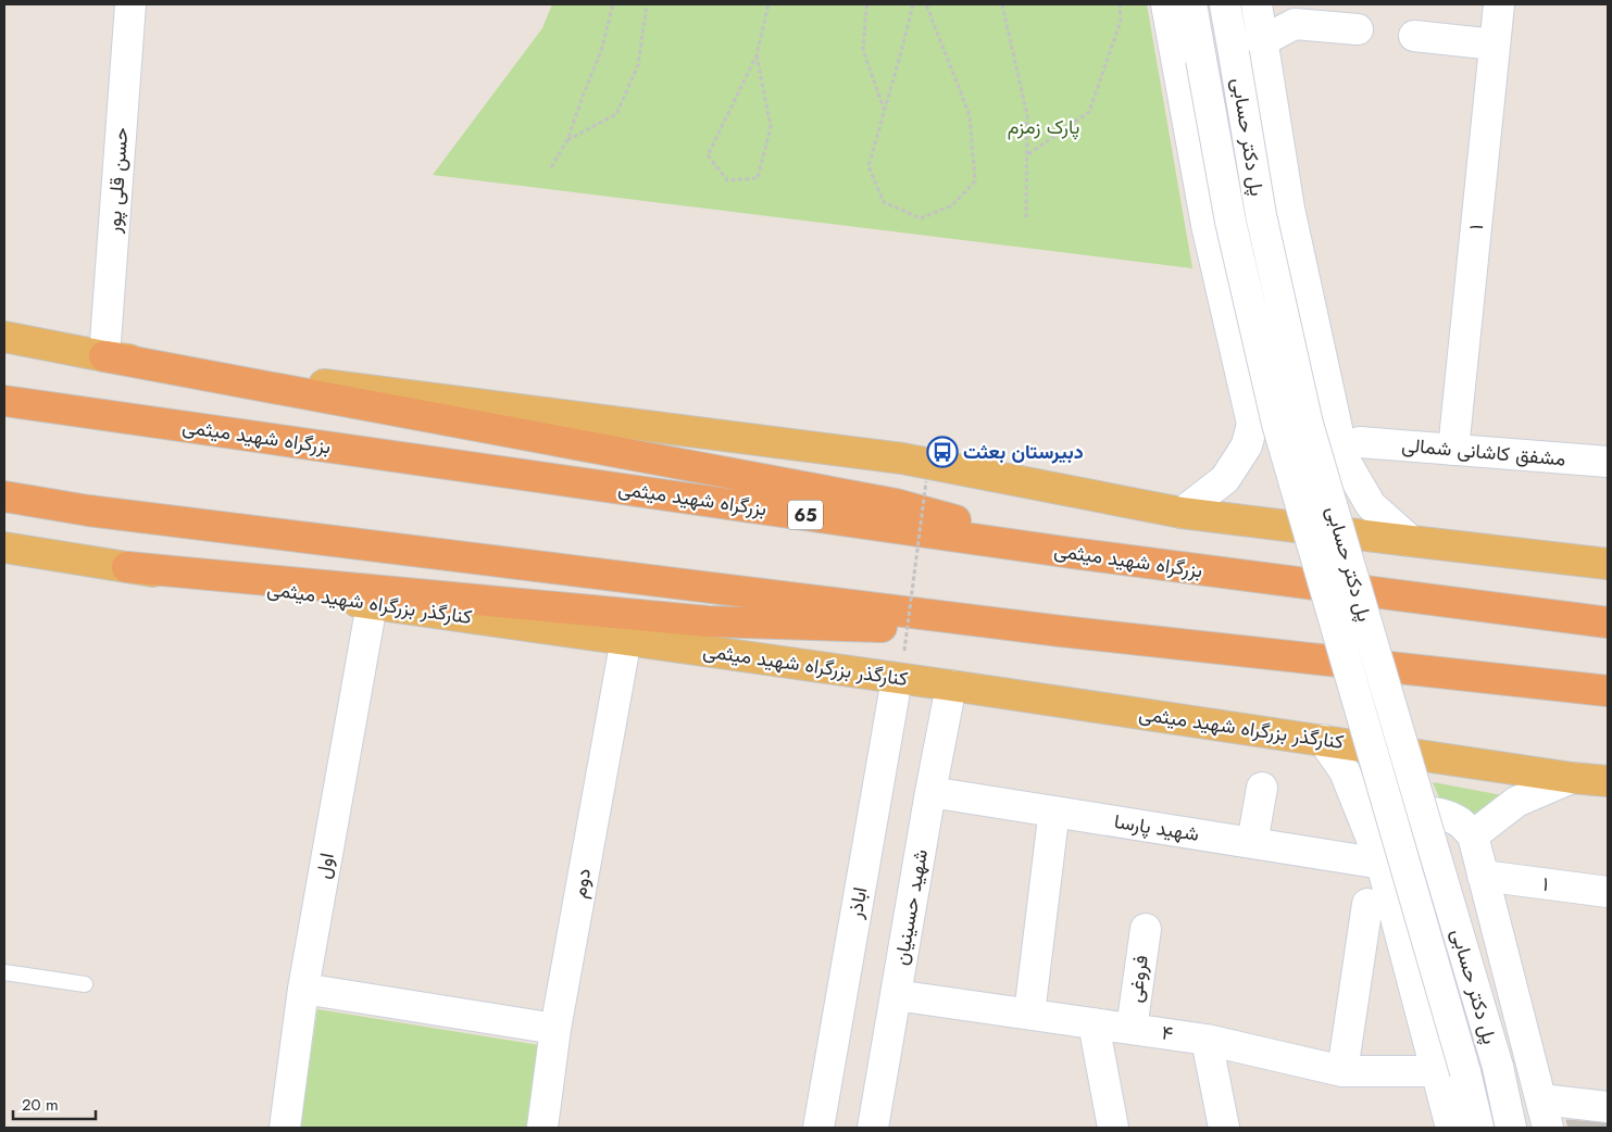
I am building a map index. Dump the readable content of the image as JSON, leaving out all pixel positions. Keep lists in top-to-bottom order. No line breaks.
{"streets":{"highway":["بزرگراه شهید میثمی","65"],"main road":["کنارگذر بزرگراه شهید میثمی"],"street":["پل دکتر حسابی","حسن قلی پور","۱","مشفق کاشانی شمالی","شهید پارسا","اول","دوم","اباذر","شهید حسینیان","فروغی","۴"]},"crossings":[["پل دکتر حسابی","۴"],["۱","مشفق کاشانی شمالی"],["کنارگذر بزرگراه شهید میثمی","اول"],["کنارگذر بزرگراه شهید میثمی","دوم"],["کنارگذر بزرگراه شهید میثمی","اباذر"],["کنارگذر بزرگراه شهید میثمی","شهید حسینیان"],["شهید پارسا","شهید حسینیان"],["شهید حسینیان","۴"],["فروغی","۴"]],"parks":["پارک زمزم"],"places":{"bus stop":["دبیرستان بعثت"]},"scale_bar":"20 m"}
